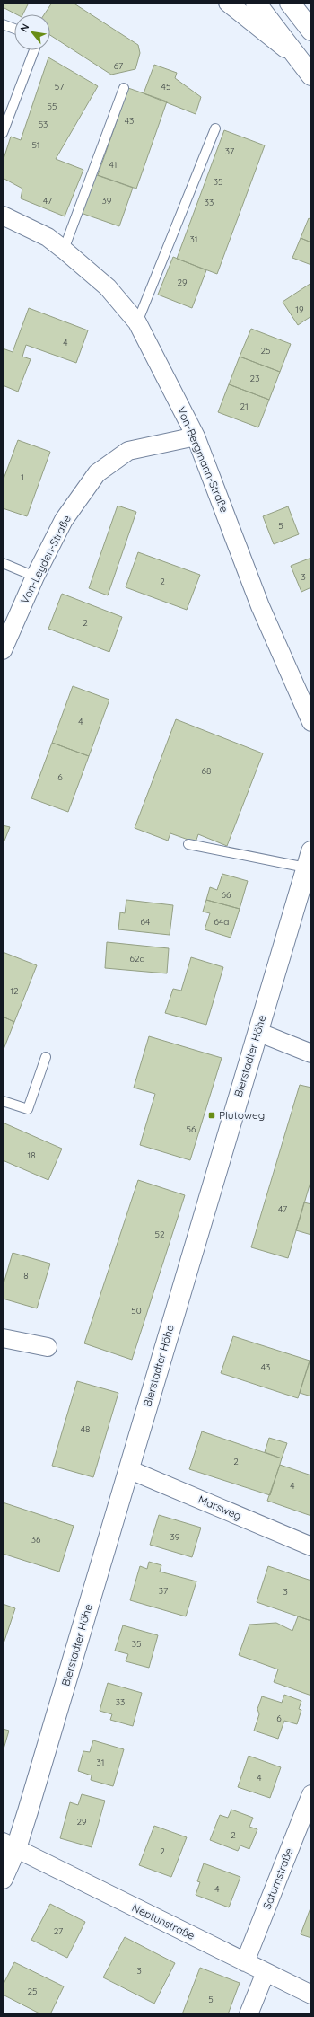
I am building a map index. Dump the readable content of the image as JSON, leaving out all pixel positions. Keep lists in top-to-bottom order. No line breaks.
{"streets":{"main road":["Bierstadter Höhe"],"street":["Von-Bergmann-Straße","Von-Leyden-Straße","Marsweg","Saturnstraße","Neptunstraße"]},"crossings":[["Von-Bergmann-Straße","Von-Leyden-Straße"],["Bierstadter Höhe","Marsweg"],["Bierstadter Höhe","Neptunstraße"],["Saturnstraße","Neptunstraße"]],"places":{"transit":["Plutoweg"]},"house_numbers":["67","57","45","55","43","53","51","37","41","35","47","39","33","31","29","19","4","25","23","21","1","5","3","2","2","4","68","6","66","64","64a","62a","12","56","18","47","52","8","50","43","48","2","4","39","36","37","3","35","33","6","31","4","29","2","2","4","27","3","25","5"],"north":"top left"}
